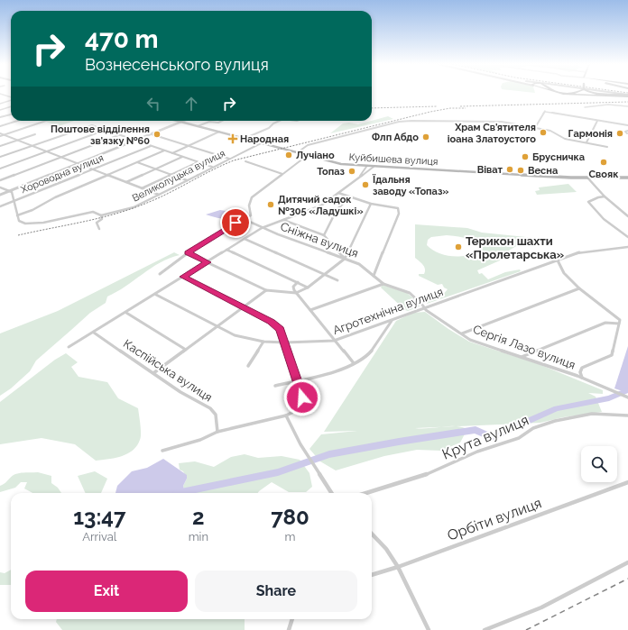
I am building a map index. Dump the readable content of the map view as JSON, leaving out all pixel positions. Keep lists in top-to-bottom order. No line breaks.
{"streets":{"main road":["Куйбишева вулиця"],"street":["Хороводна вулиця","Великолуцька вулиця","Сніжна вулиця","Агротехнічна вулиця","Сергія Лазо вулиця","Каспійська вулиця","Крута вулиця","Орбіти вулиця"]},"crossings":[["Куйбишева вулиця","Великолуцька вулиця"],["Сніжна вулиця","Сергія Лазо вулиця"],["Агротехнічна вулиця","Сергія Лазо вулиця"]],"places":{"other":["Храм Св'ятителя іоана Златоустого","Гармонія","Поштове відділення зв'язку №60","Флп Абдо","Лучіано","Брусничка","Свояк","Віват","Весна","Топаз","Їдальня заводу «Топаз»","Дитячий садок №305 «Ладушкі»","Терикон шахти «Пролетарська»"],"health":["Народная"]},"page":{"turn":["470 m","Вознесенського вулиця"],"eta":["13:47","Arrival","2","min","780","m"],"buttons":["Exit","Share"]}}
